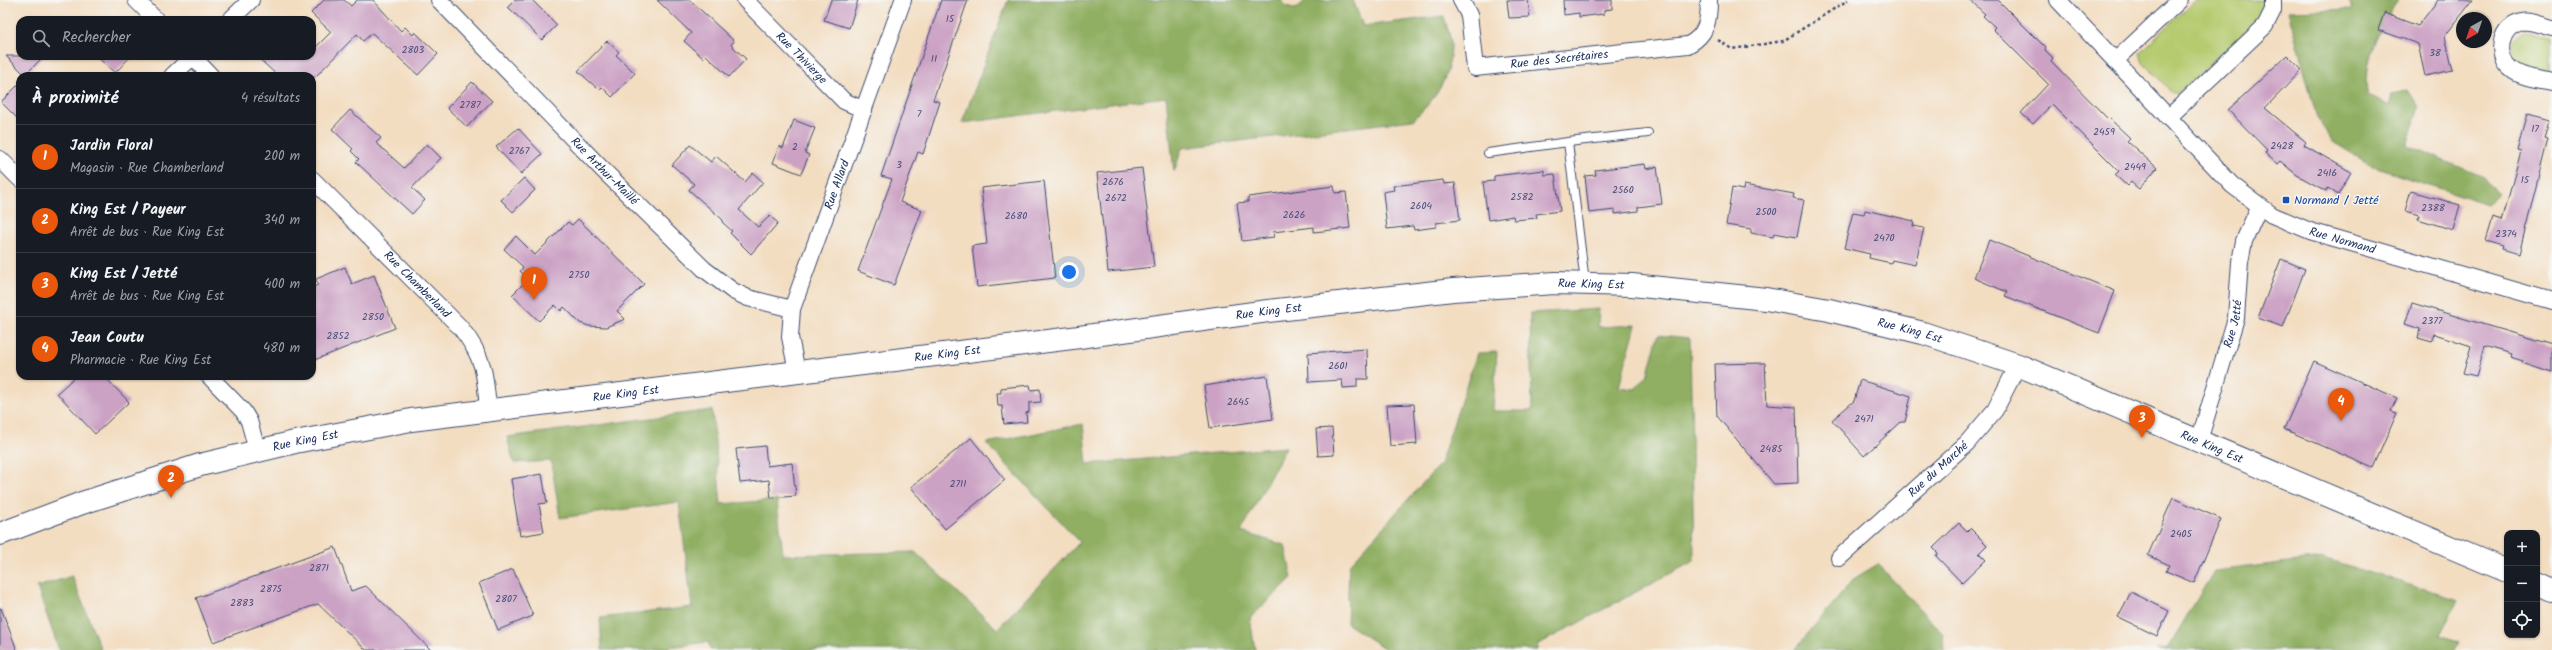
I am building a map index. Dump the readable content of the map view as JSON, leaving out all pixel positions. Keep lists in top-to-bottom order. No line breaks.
{"streets":{"main road":["Rue King Est"],"street":["Rue Thivierge","Rue des Secrétaires","Rue Arthur-Maillé","Rue Allard","Rue Normand","Rue Chamberland","Rue Jetté","Rue du Marché"]},"crossings":[["Rue Thivierge","Rue Allard"],["Rue Arthur-Maillé","Rue Allard"],["Rue Allard","Rue King Est"],["Rue Normand","Rue Jetté"],["Rue King Est","Rue Chamberland"],["Rue King Est","Rue Jetté"],["Rue King Est","Rue du Marché"]],"places":{"transit":["Normand / Jetté"]},"house_numbers":["15","2803","38","11","2787","7","17","2459","2428","2","2767","3","2449","2416","15","2676","2560","2582","2672","2604","2388","2500","2626","2680","2374","2470","2750","2850","2377","2852","2601","2645","2471","2485","2711","2405","2871","2875","2807","2883"],"north":"bottom left","page":{"search":"Rechercher","heading":["À proximité","4 résultats"],"list":[{"mark":"1","name":"Jardin Floral","note":"Magasin · Rue Chamberland","value":"200 m"},{"mark":"2","name":"King Est / Payeur","note":"Arrêt de bus · Rue King Est","value":"340 m"},{"mark":"3","name":"King Est / Jetté","note":"Arrêt de bus · Rue King Est","value":"400 m"},{"mark":"4","name":"Jean Coutu","note":"Pharmacie · Rue King Est","value":"480 m"}],"pins":["1","4","3","2"],"map_buttons":["+","−"]}}
